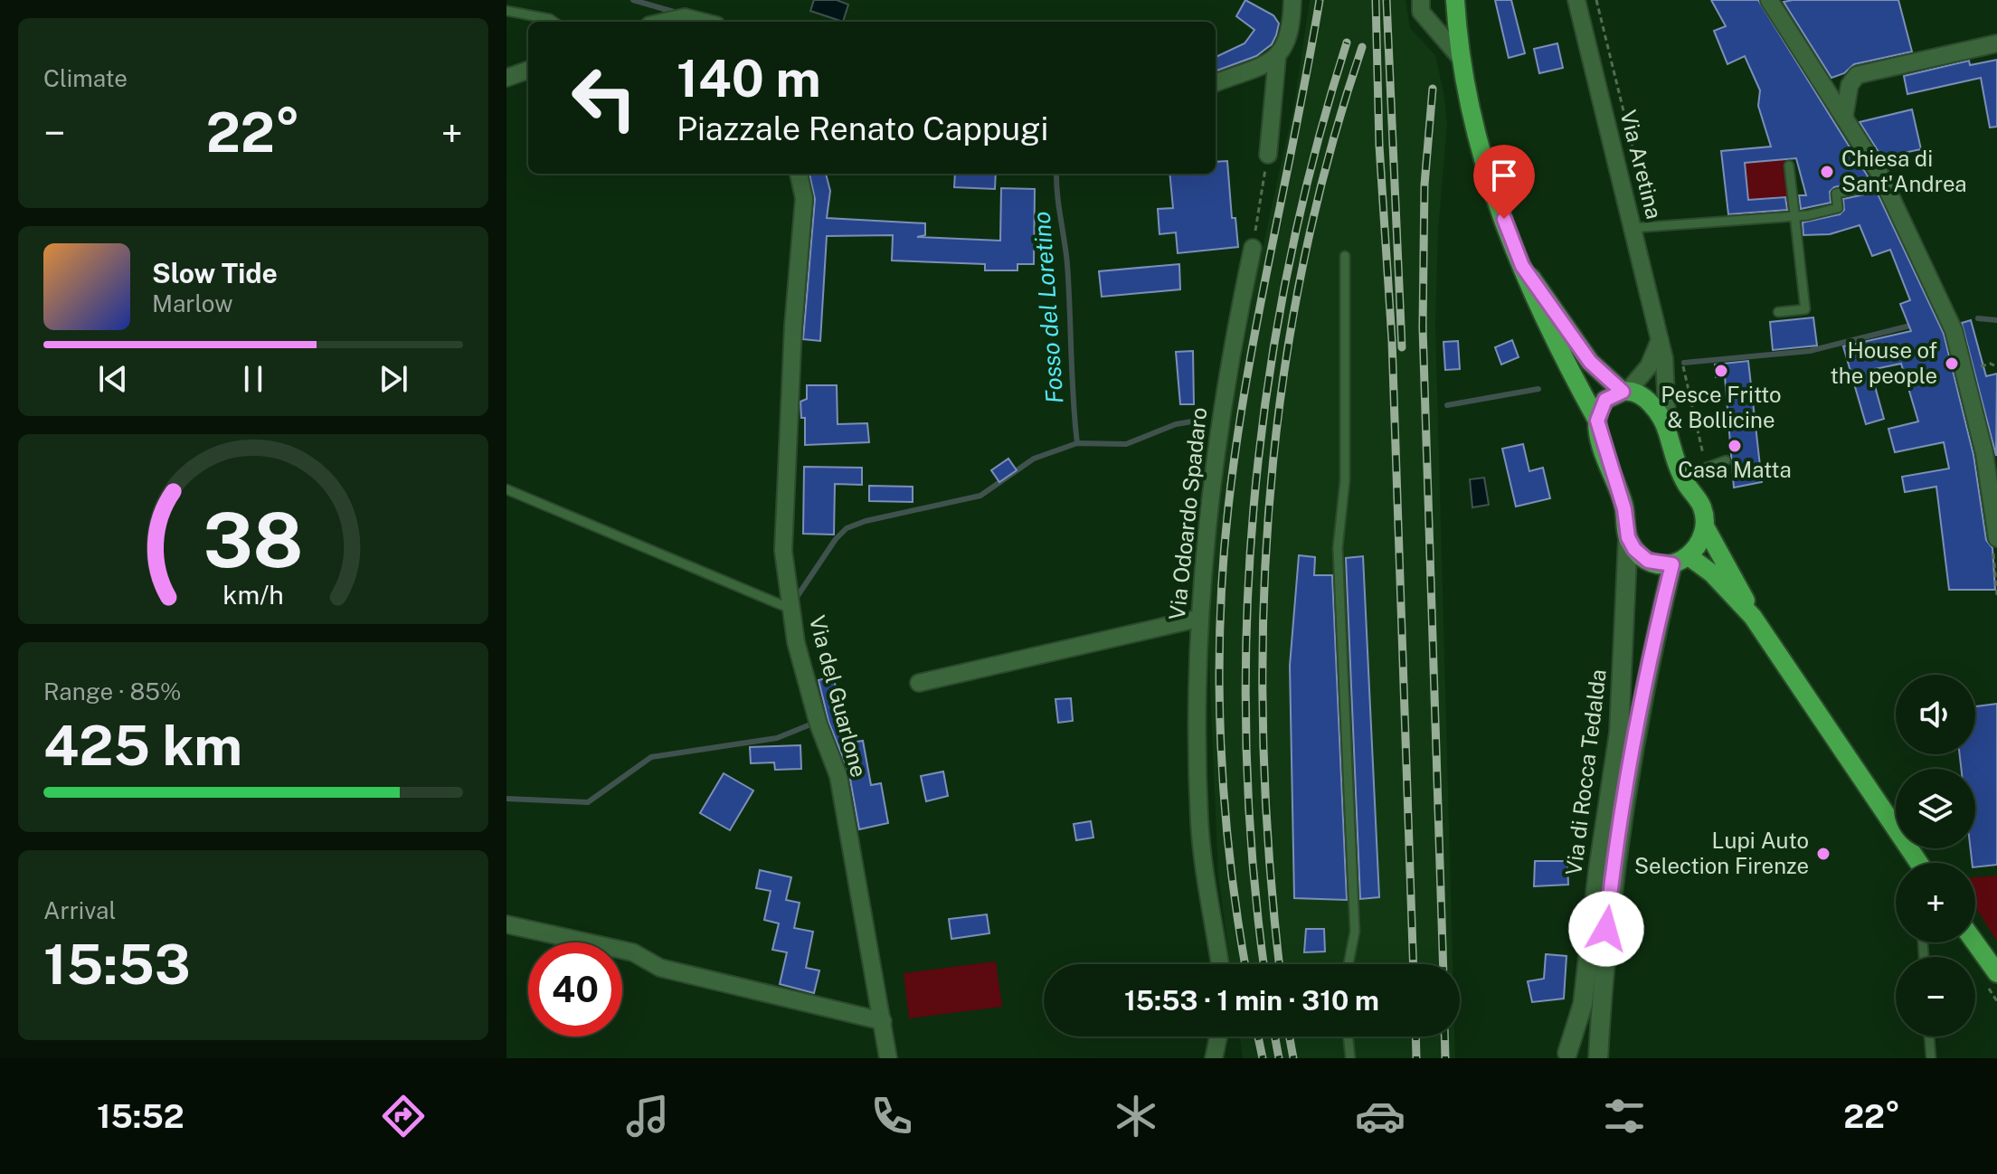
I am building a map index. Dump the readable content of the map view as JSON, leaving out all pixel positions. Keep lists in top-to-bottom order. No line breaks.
{"streets":{"street":["Via Aretina","Via Odoardo Spadaro","Via del Guarlone","Via di Rocca Tedalda"]},"water":["Fosso del Loretino"],"places":["Chiesa di Sant'Andrea","House of the people","Pesce Fritto & Bollicine","Casa Matta","Lupi Auto Selection Firenze"],"page":{"tile":["Climate",["Range · 85%","425 km"],["Arrival","15:53"]],"turn":["140 m","Piazzale Renato Cappugi"],"heat":["−","22°","+"],"song":["Slow Tide","Marlow"],"map_buttons":["+","−"],"limit":"40","trip":"15:53 · 1 min · 310 m","tabs":["15:52","22°"],"gauge":["38","km/h"]}}
